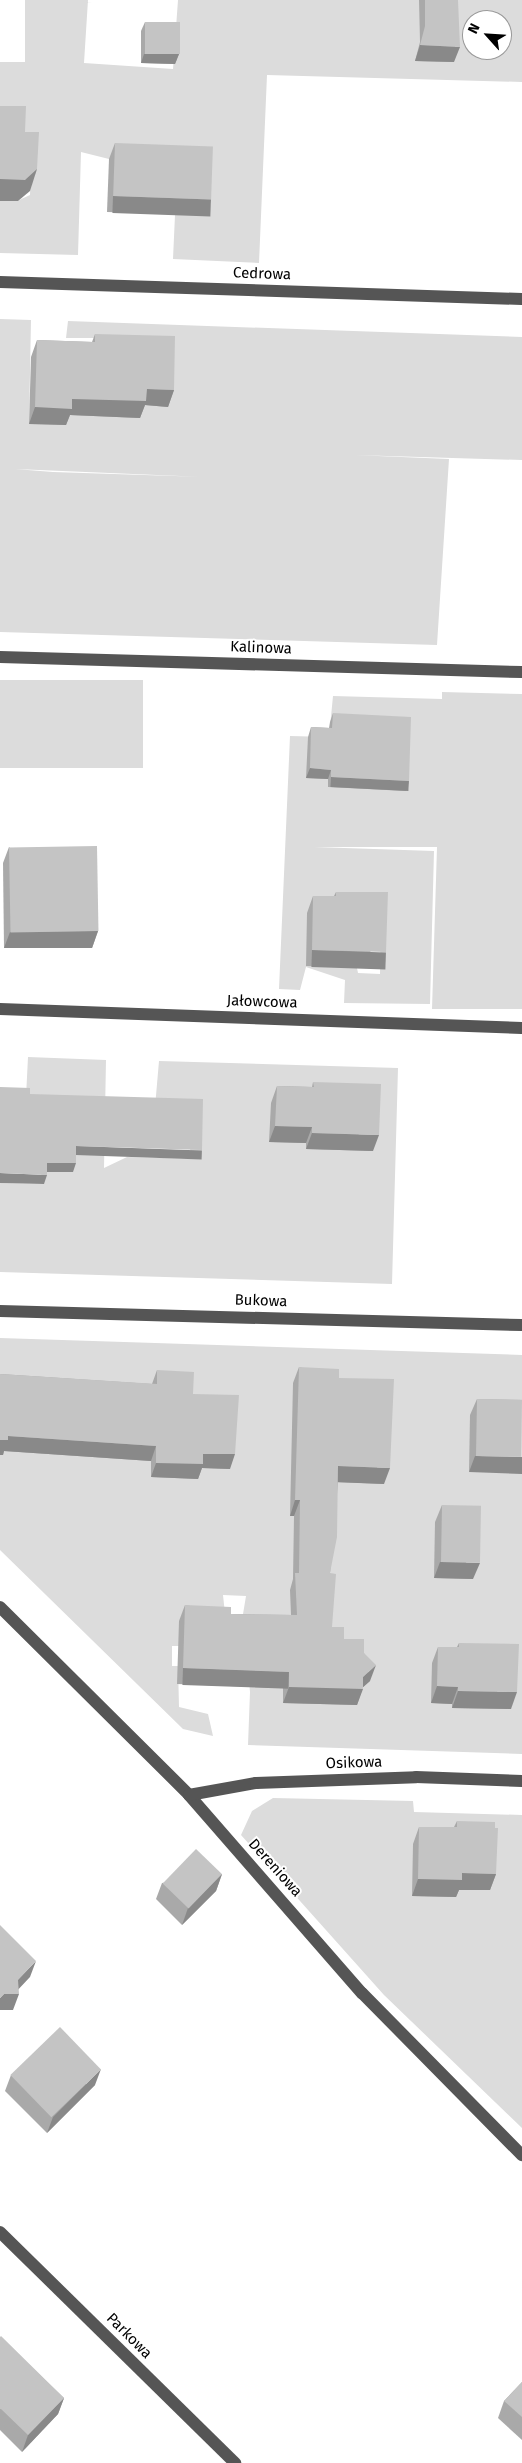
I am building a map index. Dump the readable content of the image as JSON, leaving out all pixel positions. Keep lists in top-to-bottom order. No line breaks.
{"streets":{"street":["Cedrowa","Kalinowa","Jałowcowa","Bukowa","Osikowa","Dereniowa","Parkowa"]},"crossings":[["Osikowa","Dereniowa"]],"north":"top left"}
